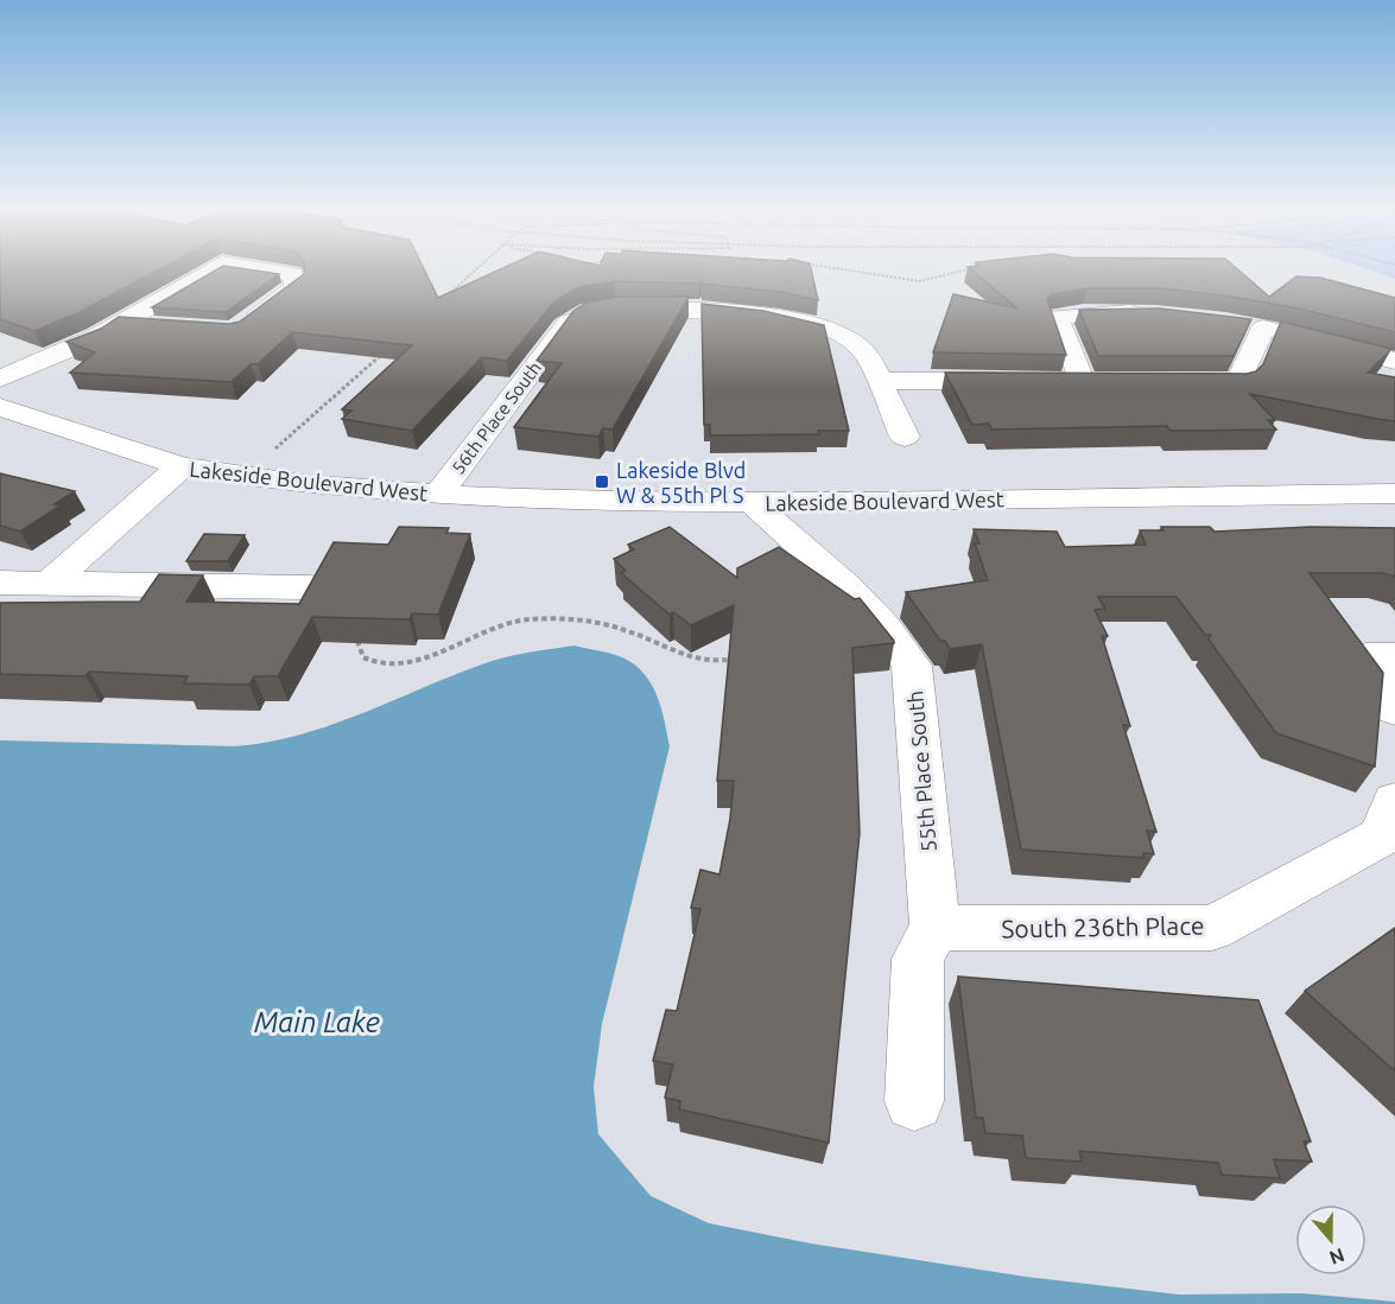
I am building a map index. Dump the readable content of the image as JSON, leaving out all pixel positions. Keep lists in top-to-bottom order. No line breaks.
{"streets":{"street":["56th Place South","Lakeside Boulevard West","55th Place South","South 236th Place"]},"crossings":[["56th Place South","Lakeside Boulevard West"],["Lakeside Boulevard West","55th Place South"],["55th Place South","South 236th Place"]],"water":["Main Lake"],"places":{"transit":["Lakeside Blvd W & 55th Pl S"]},"north":"bottom"}
